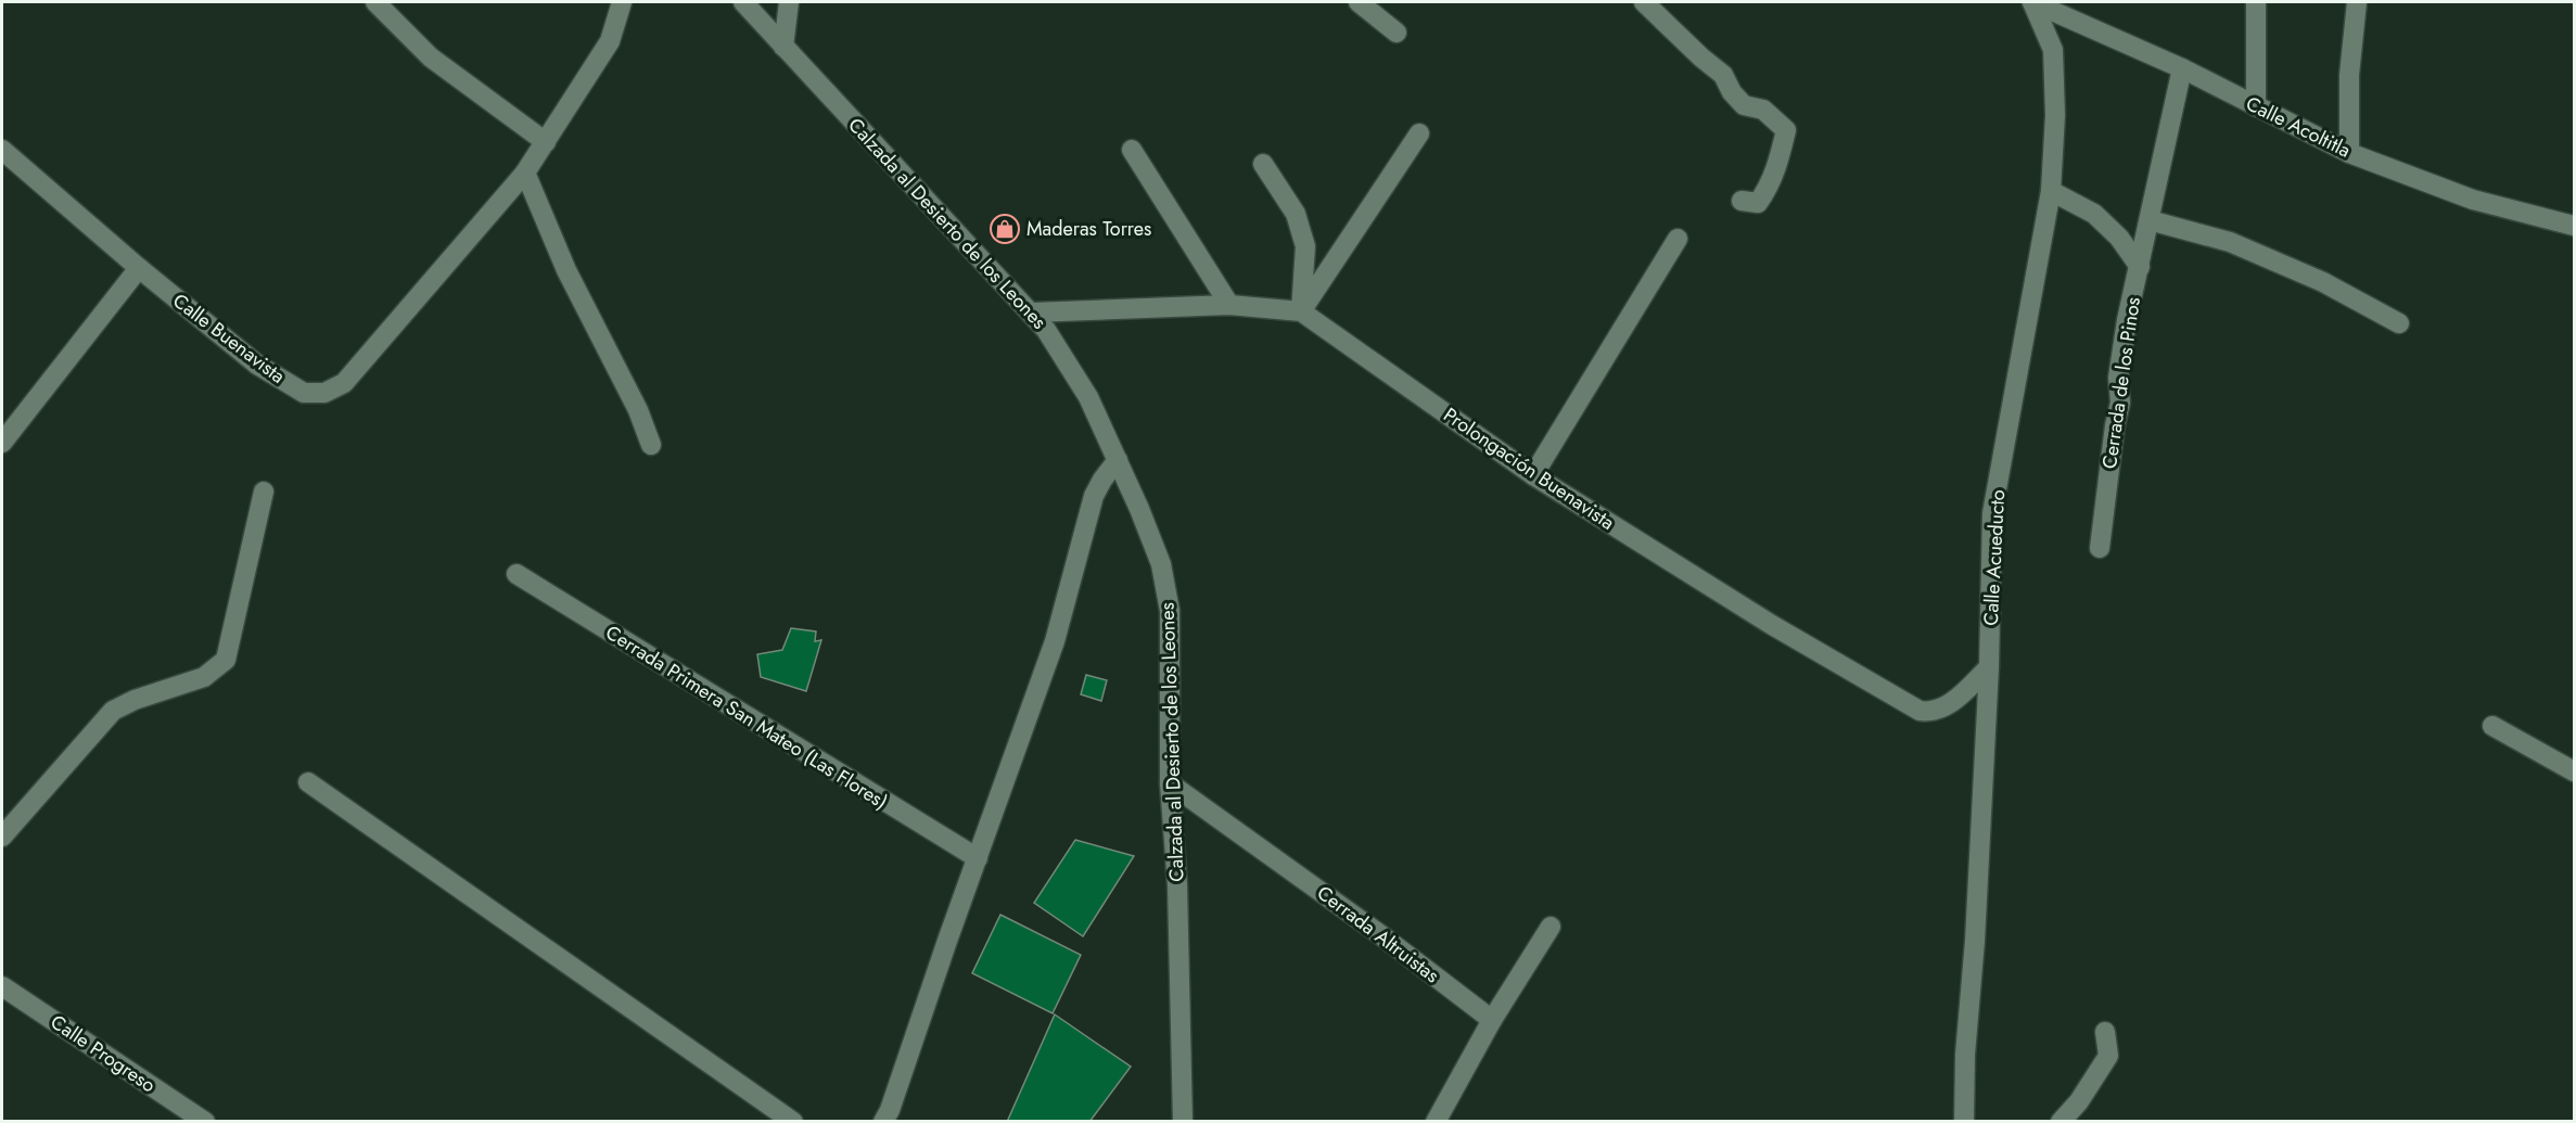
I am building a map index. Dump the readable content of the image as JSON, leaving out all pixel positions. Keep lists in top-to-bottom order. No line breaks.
{"streets":{"street":["Calle Acoltitla","Calzada al Desierto de los Leones","Calle Buenavista","Cerrada de los Pinos","Prolongación Buenavista","Calle Acueducto","Cerrada Primera San Mateo (Las Flores)","Cerrada Altruistas","Calle Progreso"]},"crossings":[["Calle Acoltitla","Cerrada de los Pinos"],["Calle Acoltitla","Calle Acueducto"],["Calzada al Desierto de los Leones","Cerrada Altruistas"],["Prolongación Buenavista","Calle Acueducto"]],"places":{"shop":["Maderas Torres"]}}
